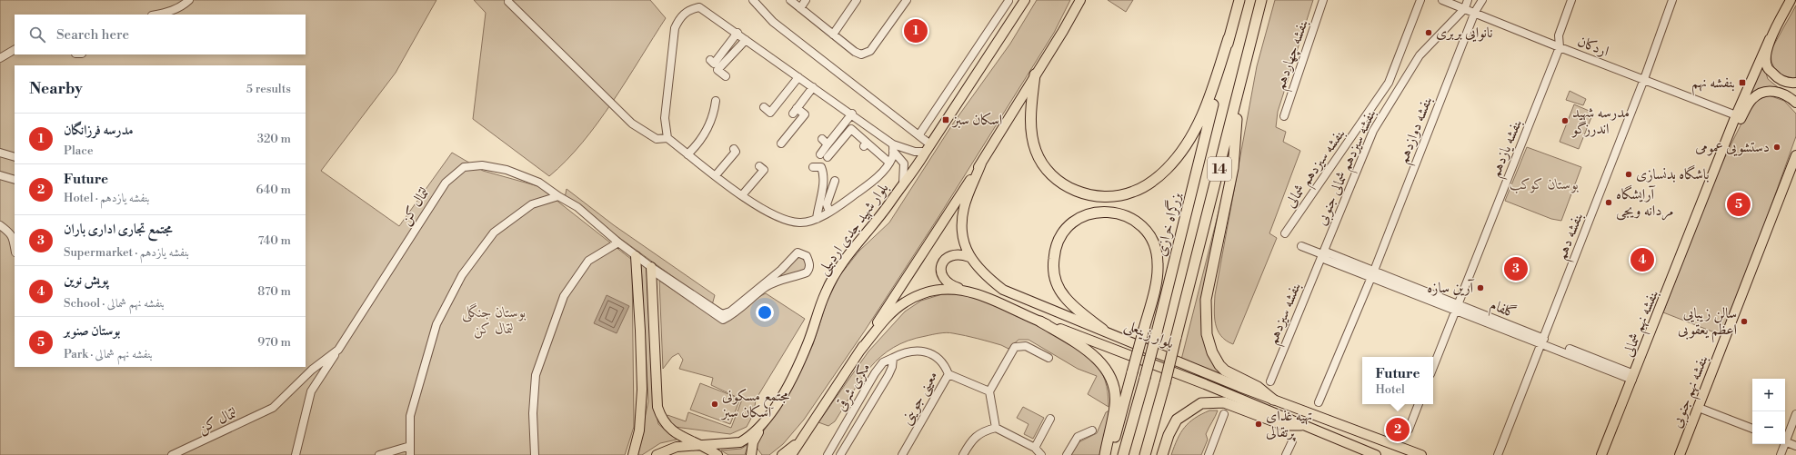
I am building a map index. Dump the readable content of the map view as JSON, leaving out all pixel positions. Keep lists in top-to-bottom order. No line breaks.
{"streets":{"highway":["14","بزرگراه خرازی"],"main road":["بلوار شهید جدی اردبیلی","بنفشه نهم شمالی","بلوار زینعلی","بنفشه نهم جنوبی"],"street":["اردکان","بنفشه چهاردهم","بنفشه دوازدهم","بنفشه یازدهم","بنفشه سیزدهم شمالی جنوبی","بنفشه سیزدهم شمالی","لتمال کن","بنفشه دهم","گلفام","بنفشه سیزدهم","مکری شرقی","معینی جوینی"]},"crossings":[["اردکان","بنفشه دوازدهم"],["اردکان","بنفشه یازدهم"],["اردکان","بنفشه سیزدهم شمالی جنوبی"],["اردکان","بنفشه دهم"],["اردکان","بنفشه نهم شمالی"],["بنفشه دوازدهم","گلفام"],["بنفشه یازدهم","گلفام"],["بنفشه سیزدهم شمالی جنوبی","گلفام"],["بنفشه سیزدهم شمالی جنوبی","بنفشه سیزدهم"],["بنفشه دهم","گلفام"],["گلفام","بنفشه سیزدهم"],["گلفام","بنفشه نهم شمالی"],["مکری شرقی","معینی جوینی"]],"parks":["بوستان کوکب","بوستان جنگلی لتمال کن"],"places":{"other":["نانوایی بربری","مدرسه شهید اندرزگو","دستشویی عمومی","باشگاه بدنسازی","آرایشگاه مردانه ویجی","آرین سازه","سالن زیبایی اعظم یعقوبی","مجتمع مسکونی اسکان سبز","تهیه غذای پرتقالی"],"transit":["بنفشه نهم","اسکان سبز"]},"page":{"search":"Search here","pins":["1","5","4","3","2"],"heading":["Nearby","5 results"],"list":[{"mark":"1","name":"مدرسه فرزانگان","note":"Place","value":"320 m"},{"mark":"2","name":"Future","note":"Hotel · بنفشه یازدهم","value":"640 m"},{"mark":"3","name":"مجتمع تجاری اداری باران","note":"Supermarket · بنفشه یازدهم","value":"740 m"},{"mark":"4","name":"پویش نوین","note":"School · بنفشه نهم شمالی","value":"870 m"},{"mark":"5","name":"بوستان صنوبر","note":"Park · بنفشه نهم شمالی","value":"970 m"}],"popup":["Future","Hotel"],"map_buttons":["+","−"]}}
